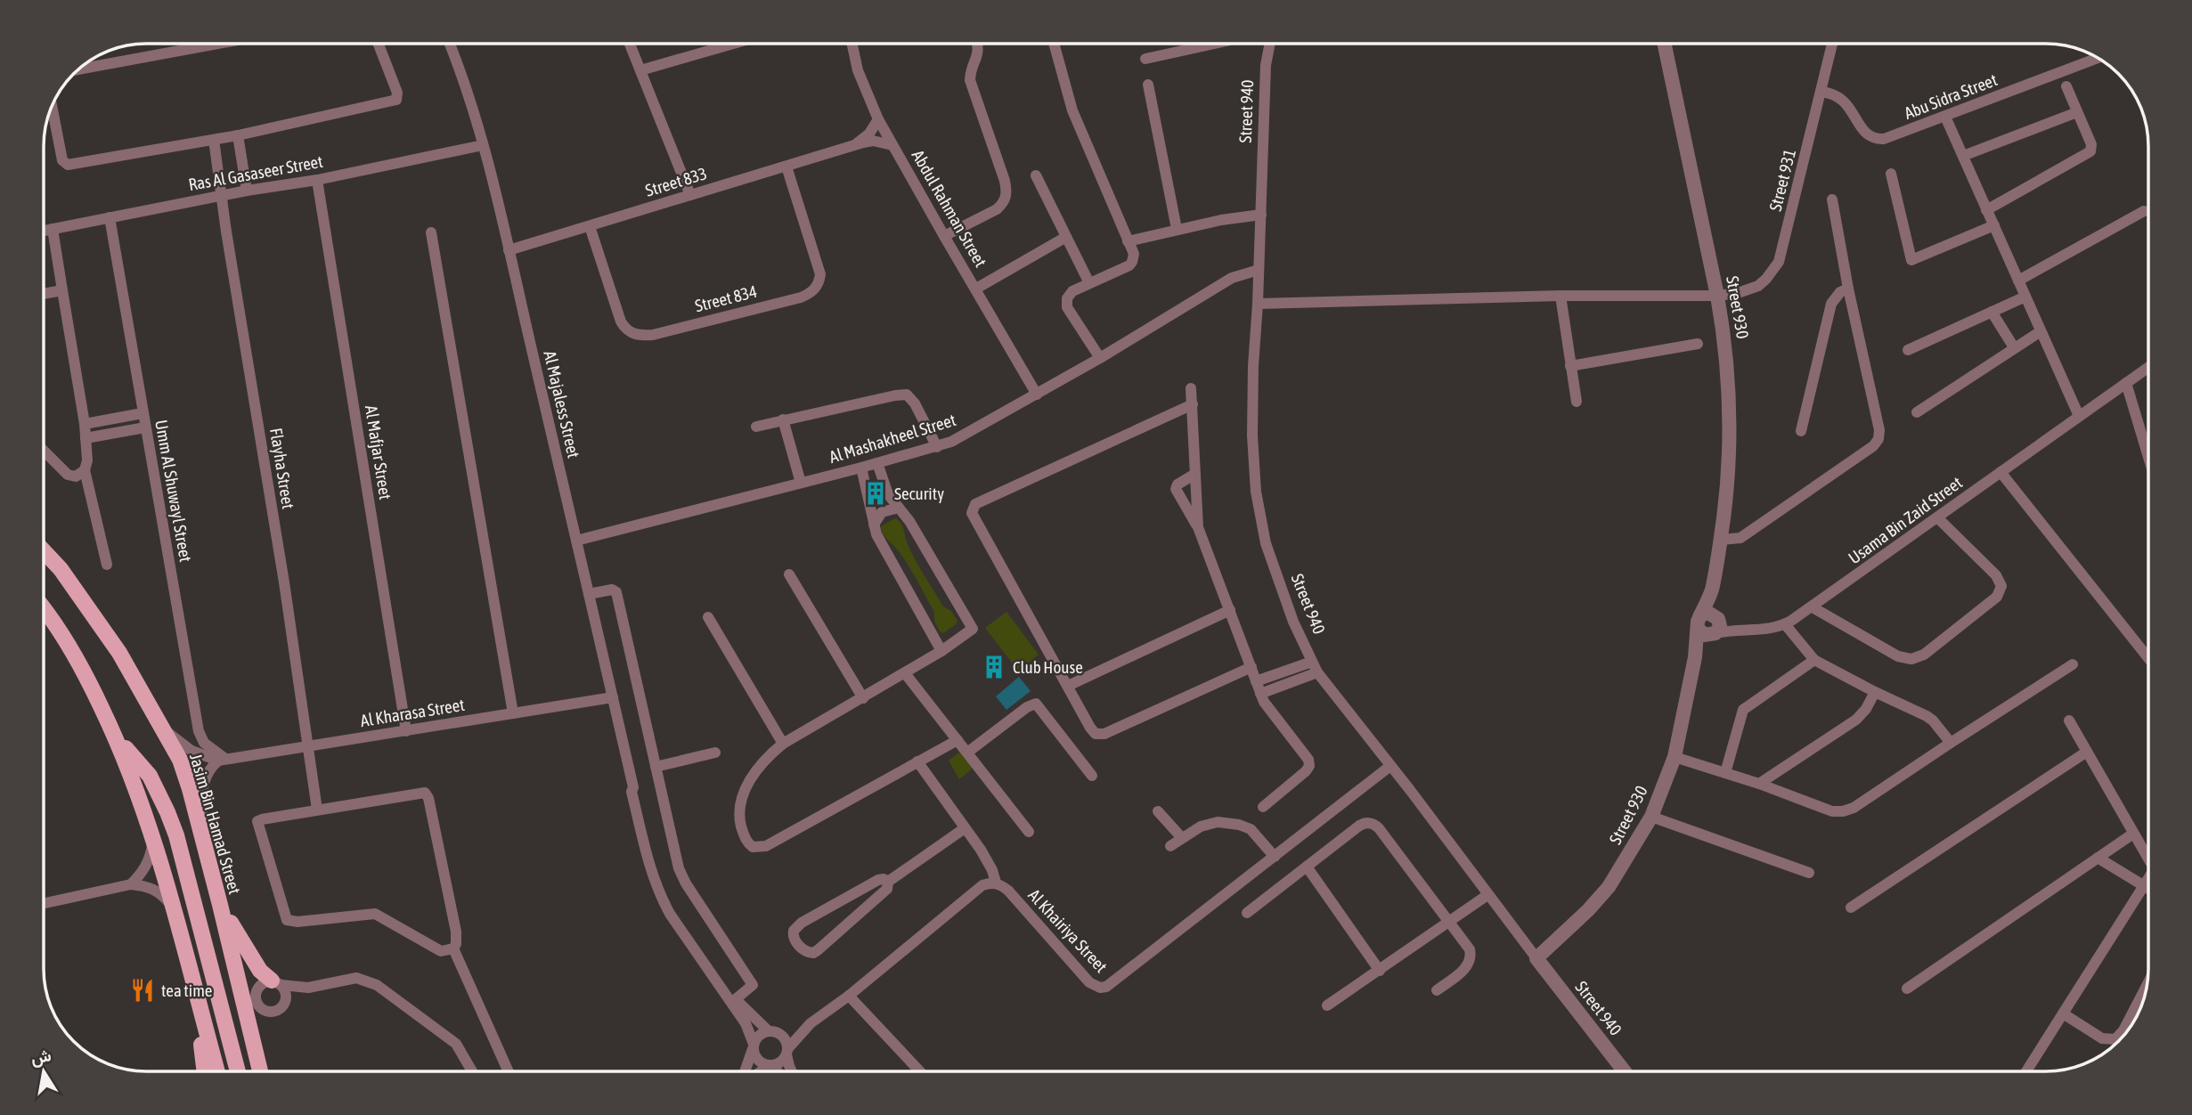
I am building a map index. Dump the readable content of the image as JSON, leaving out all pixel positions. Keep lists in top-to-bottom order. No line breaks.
{"streets":{"main road":["Jasim Bin Hamad Street"],"street":["Abu Sidra Street","Street 940","Ras Al Gasaseer Street","Street 931","Street 833","Abdul Rahman Street","Street 834","Street 930","Al Majaless Street","Al Mashakheel Street","Al Mafjar Street","Flayha Street","Umm Al Shuwayl Street","Usama Bin Zaid Street","Al Kharasa Street","Al Khairiya Street"]},"crossings":[["Abu Sidra Street","Street 931"],["Street 940","Street 931"],["Street 940","Street 930"],["Street 940","Al Mashakheel Street"],["Street 940","Al Khairiya Street"],["Ras Al Gasaseer Street","Al Majaless Street"],["Ras Al Gasaseer Street","Al Mafjar Street"],["Ras Al Gasaseer Street","Flayha Street"],["Ras Al Gasaseer Street","Umm Al Shuwayl Street"],["Street 931","Street 930"],["Street 833","Abdul Rahman Street"],["Street 833","Street 834"],["Street 833","Al Majaless Street"],["Abdul Rahman Street","Al Mashakheel Street"],["Street 930","Usama Bin Zaid Street"],["Al Majaless Street","Al Mashakheel Street"],["Al Majaless Street","Al Kharasa Street"],["Al Mafjar Street","Al Kharasa Street"],["Flayha Street","Al Kharasa Street"],["Umm Al Shuwayl Street","Al Kharasa Street"],["Al Kharasa Street","Jasim Bin Hamad Street"]],"places":{"building":["Security","Club House"],"restaurant":["tea time"]},"north":"top"}
